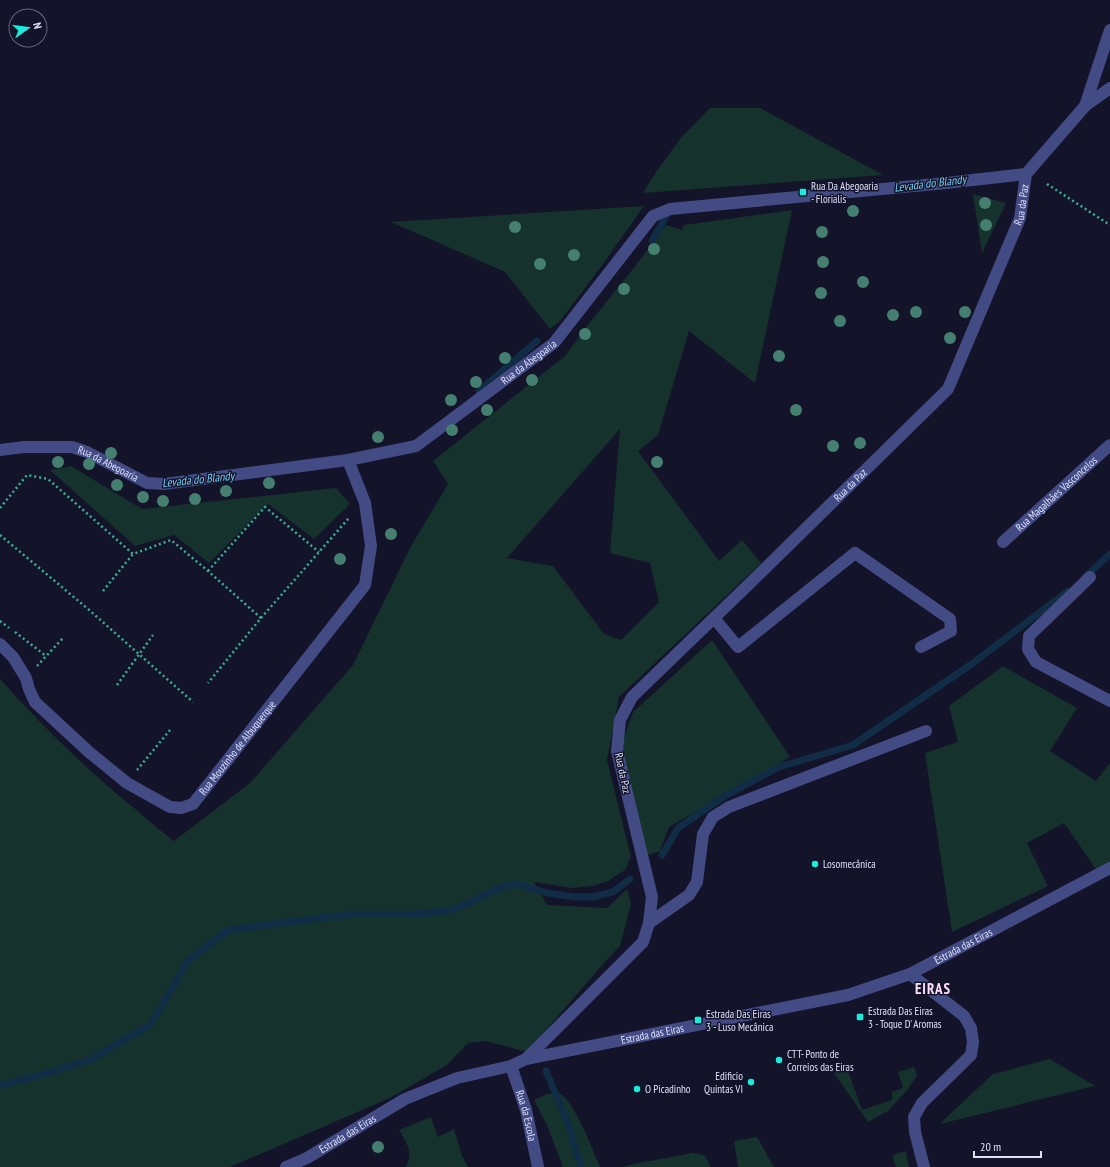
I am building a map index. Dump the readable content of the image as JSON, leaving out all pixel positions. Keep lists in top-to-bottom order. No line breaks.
{"streets":{"street":["Rua da Paz","Rua da Abegoaria","Rua Magalhães Vasconcelos","Rua Mouzinho de Albuquerque","Estrada das Eiras","Rua da Escola"]},"crossings":[["Rua da Paz","Rua da Abegoaria"],["Rua da Paz","Estrada das Eiras"],["Rua da Abegoaria","Rua Mouzinho de Albuquerque"],["Estrada das Eiras","Rua da Escola"]],"districts":["EIRAS"],"water":["Levada do Blandy"],"places":{"transit":["Rua Da Abegoaria - Florialis","Estrada Das Eiras 3 - Toque D' Aromas","Estrada Das Eiras 3 - Luso Mecânica"],"other":["Losomecânica","CTT- Ponto de Correios das Eiras","Edificio Quintas VI","O Picadinho"]},"scale_bar":"20 m","north":"right"}
